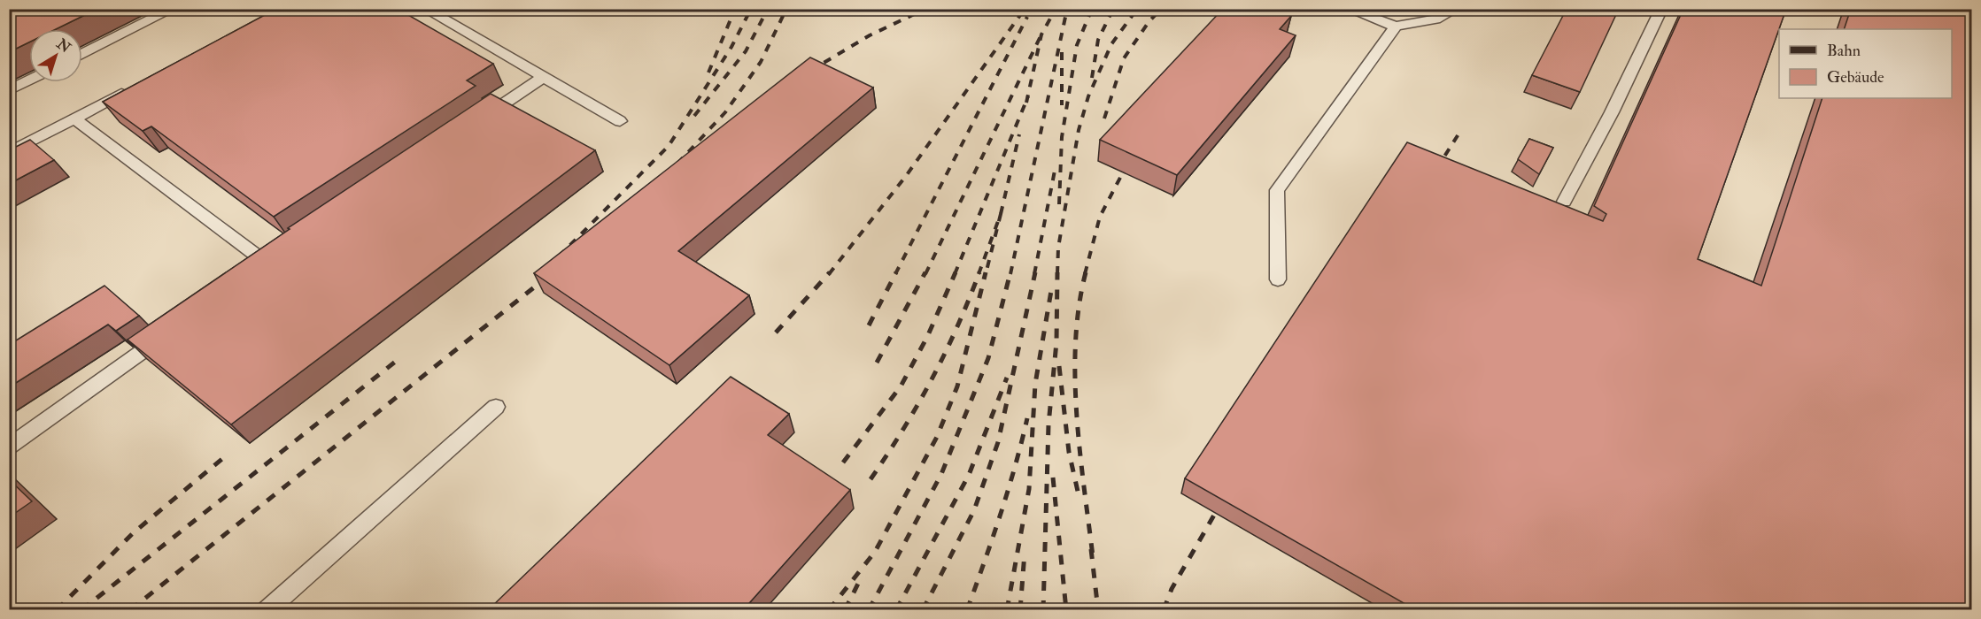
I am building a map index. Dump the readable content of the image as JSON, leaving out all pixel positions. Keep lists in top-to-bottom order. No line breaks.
{"legend":["Bahn","Gebäude"],"north":"top right"}
